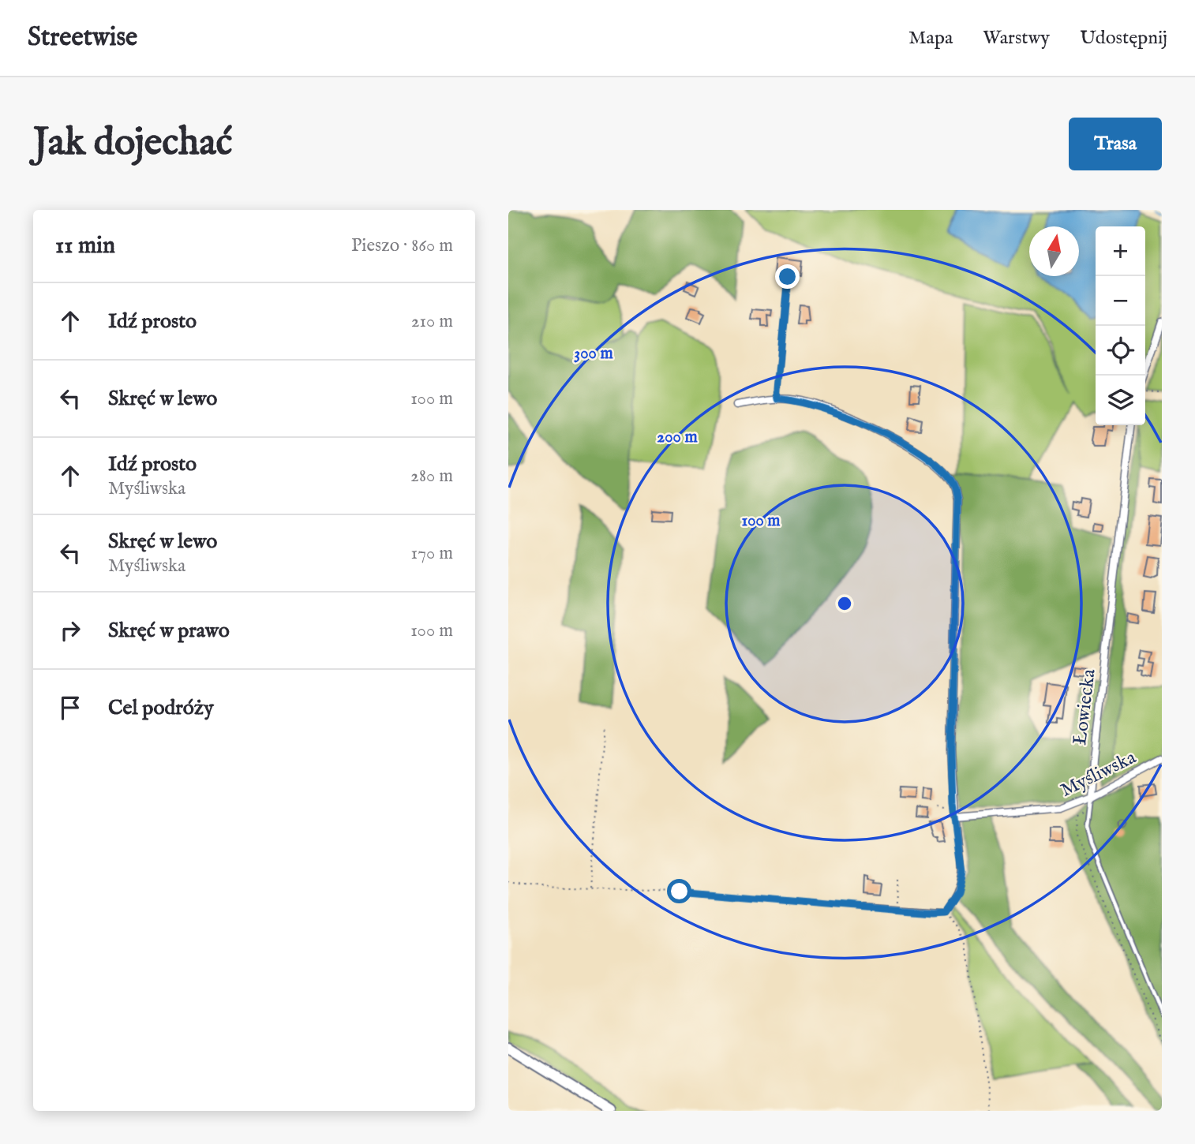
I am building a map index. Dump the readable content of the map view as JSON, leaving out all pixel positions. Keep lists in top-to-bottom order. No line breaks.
{"streets":{"street":["Łowiecka","Myśliwska"]},"crossings":[["Łowiecka","Myśliwska"]],"north":"top","page":{"header":"Streetwise","nav":["Mapa","Warstwy","Udostępnij"],"buttons":"Trasa","title":"Jak dojechać","heading":["11 min","Pieszo · 860 m"],"map_buttons":["+","−"],"list":[["Idź prosto","210 m"],["Skręć w lewo","100 m"],["Idź prosto","Myśliwska","280 m"],["Skręć w lewo","Myśliwska","170 m"],["Skręć w prawo","100 m"],"Cel podróży"]},"rings":["300 m","200 m","100 m"]}
